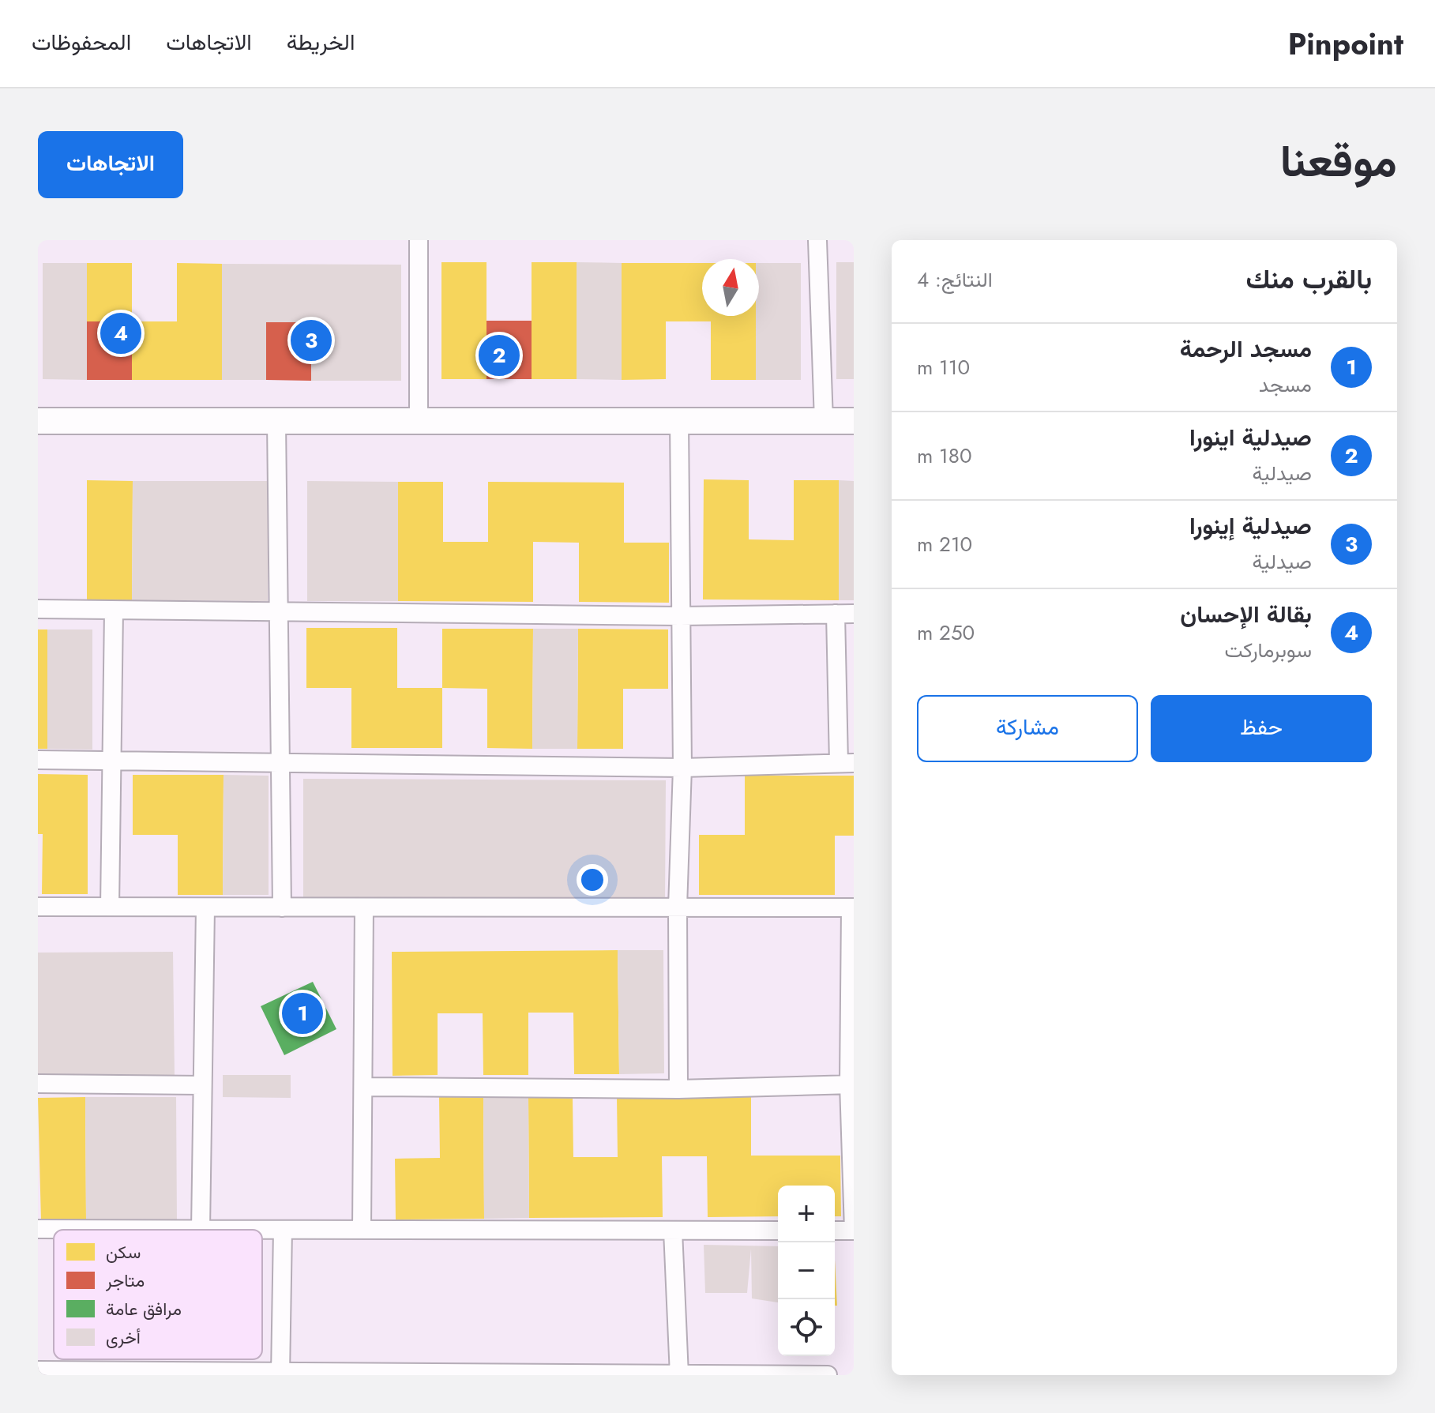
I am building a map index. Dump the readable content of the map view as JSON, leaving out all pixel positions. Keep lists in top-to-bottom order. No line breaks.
{"legend":["سكن","متاجر","مرافق عامة","أخرى"],"north":"top","page":{"header":"Pinpoint","nav":["الخريطة","الاتجاهات","المحفوظات"],"title":"موقعنا","buttons":["الاتجاهات",["حفظ","مشاركة"]],"heading":["بالقرب منك","النتائج: 4"],"pins":["4","3","2","1"],"list":[{"mark":"1","name":"مسجد الرحمة","note":"مسجد","value":"110 m"},{"mark":"2","name":"صيدلية اينورا","note":"صيدلية","value":"180 m"},{"mark":"3","name":"صيدلية إينورا","note":"صيدلية","value":"210 m"},{"mark":"4","name":"بقالة الإحسان","note":"سوبرماركت","value":"250 m"}],"map_buttons":["+","−"]}}
